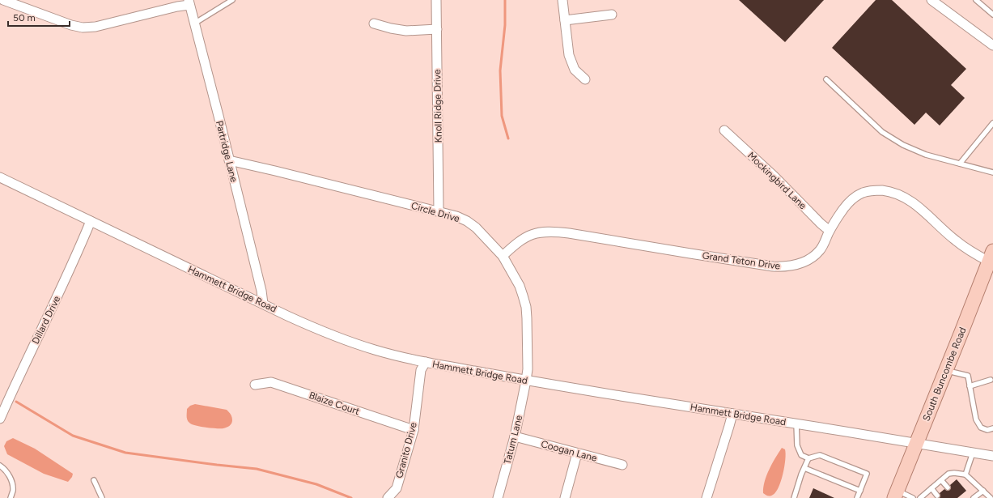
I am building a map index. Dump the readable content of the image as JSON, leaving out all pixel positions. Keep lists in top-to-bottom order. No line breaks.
{"streets":{"main road":["South Buncombe Road"],"street":["Knoll Ridge Drive","Partridge Lane","Mockingbird Lane","Circle Drive","Grand Teton Drive","Hammett Bridge Road","Dillard Drive","Blaize Court","Tatum Lane","Granito Drive","Coogan Lane"]},"crossings":[["Knoll Ridge Drive","Circle Drive"],["Partridge Lane","Circle Drive"],["Partridge Lane","Hammett Bridge Road"],["Mockingbird Lane","Grand Teton Drive"],["Circle Drive","Grand Teton Drive"],["Circle Drive","Hammett Bridge Road"],["Circle Drive","Tatum Lane"],["Grand Teton Drive","South Buncombe Road"],["Hammett Bridge Road","Dillard Drive"],["Hammett Bridge Road","South Buncombe Road"],["Hammett Bridge Road","Tatum Lane"],["Hammett Bridge Road","Granito Drive"],["Blaize Court","Granito Drive"],["Tatum Lane","Coogan Lane"]],"scale_bar":"50 m"}
